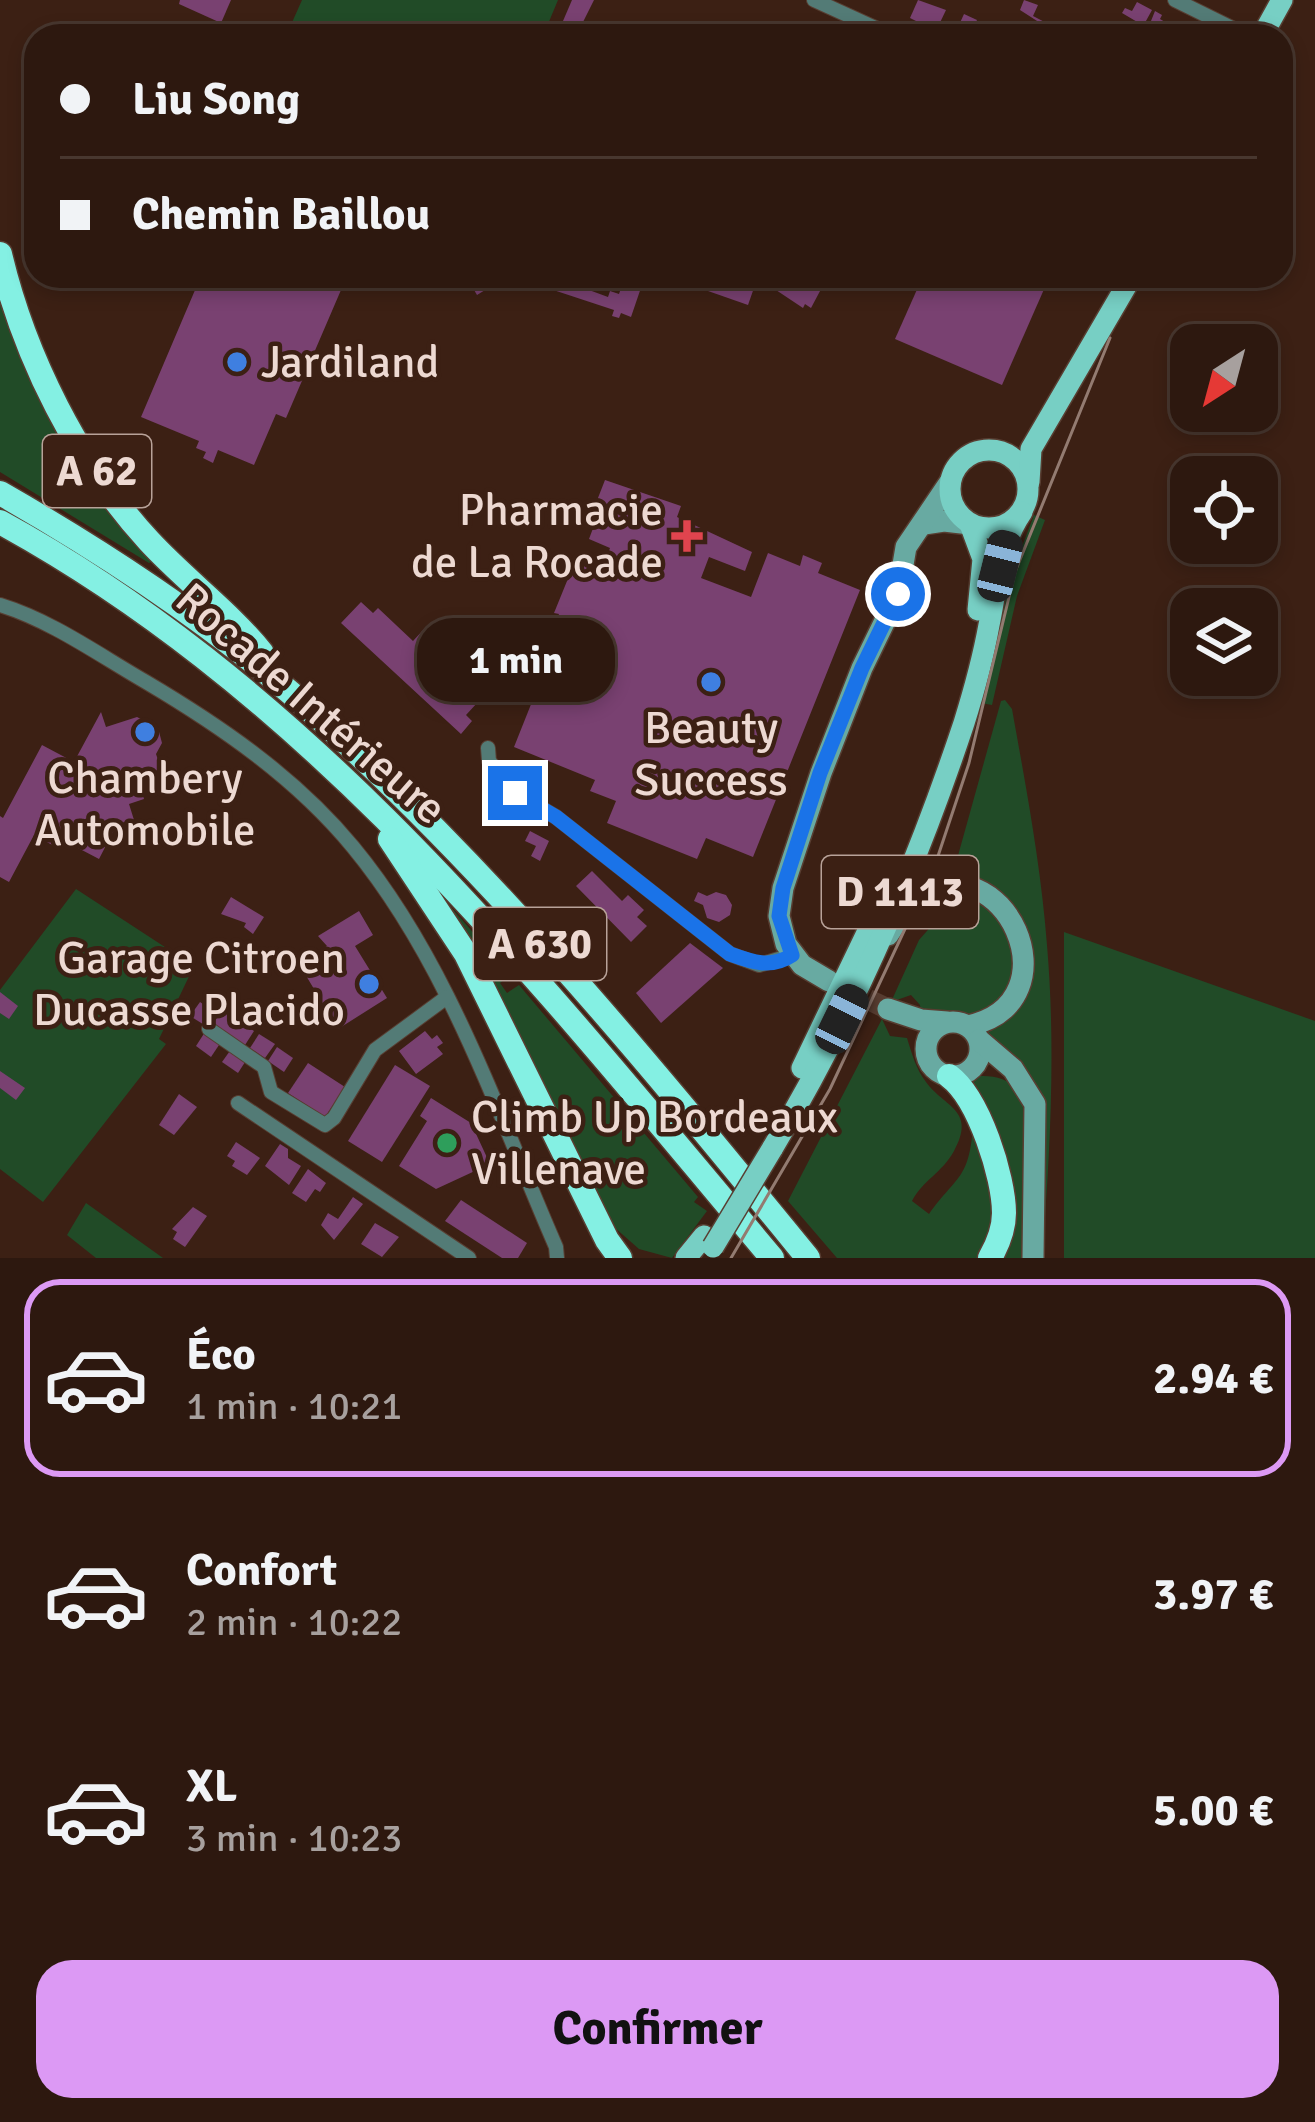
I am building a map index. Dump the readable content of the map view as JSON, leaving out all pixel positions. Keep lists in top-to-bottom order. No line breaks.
{"streets":{"highway":["A 62","Rocade Intérieure","A 630"],"main road":["D 1113"]},"crossings":[["A 62","A 630"]],"places":{"other":["Jardiland","Beauty Success","Chambery Automobile","Garage Citroen Ducasse Placido","Climb Up Bordeaux Villenave"],"health":["Pharmacie de La Rocade"]},"north":"bottom left","page":{"banner":["Liu Song","Chemin Baillou"],"bubble":"1 min","list":[{"name":"Éco","note":"1 min · 10:21","value":"2.94 €"},{"name":"Confort","note":"2 min · 10:22","value":"3.97 €"},{"name":"XL","note":"3 min · 10:23","value":"5.00 €"}],"buttons":"Confirmer"}}
